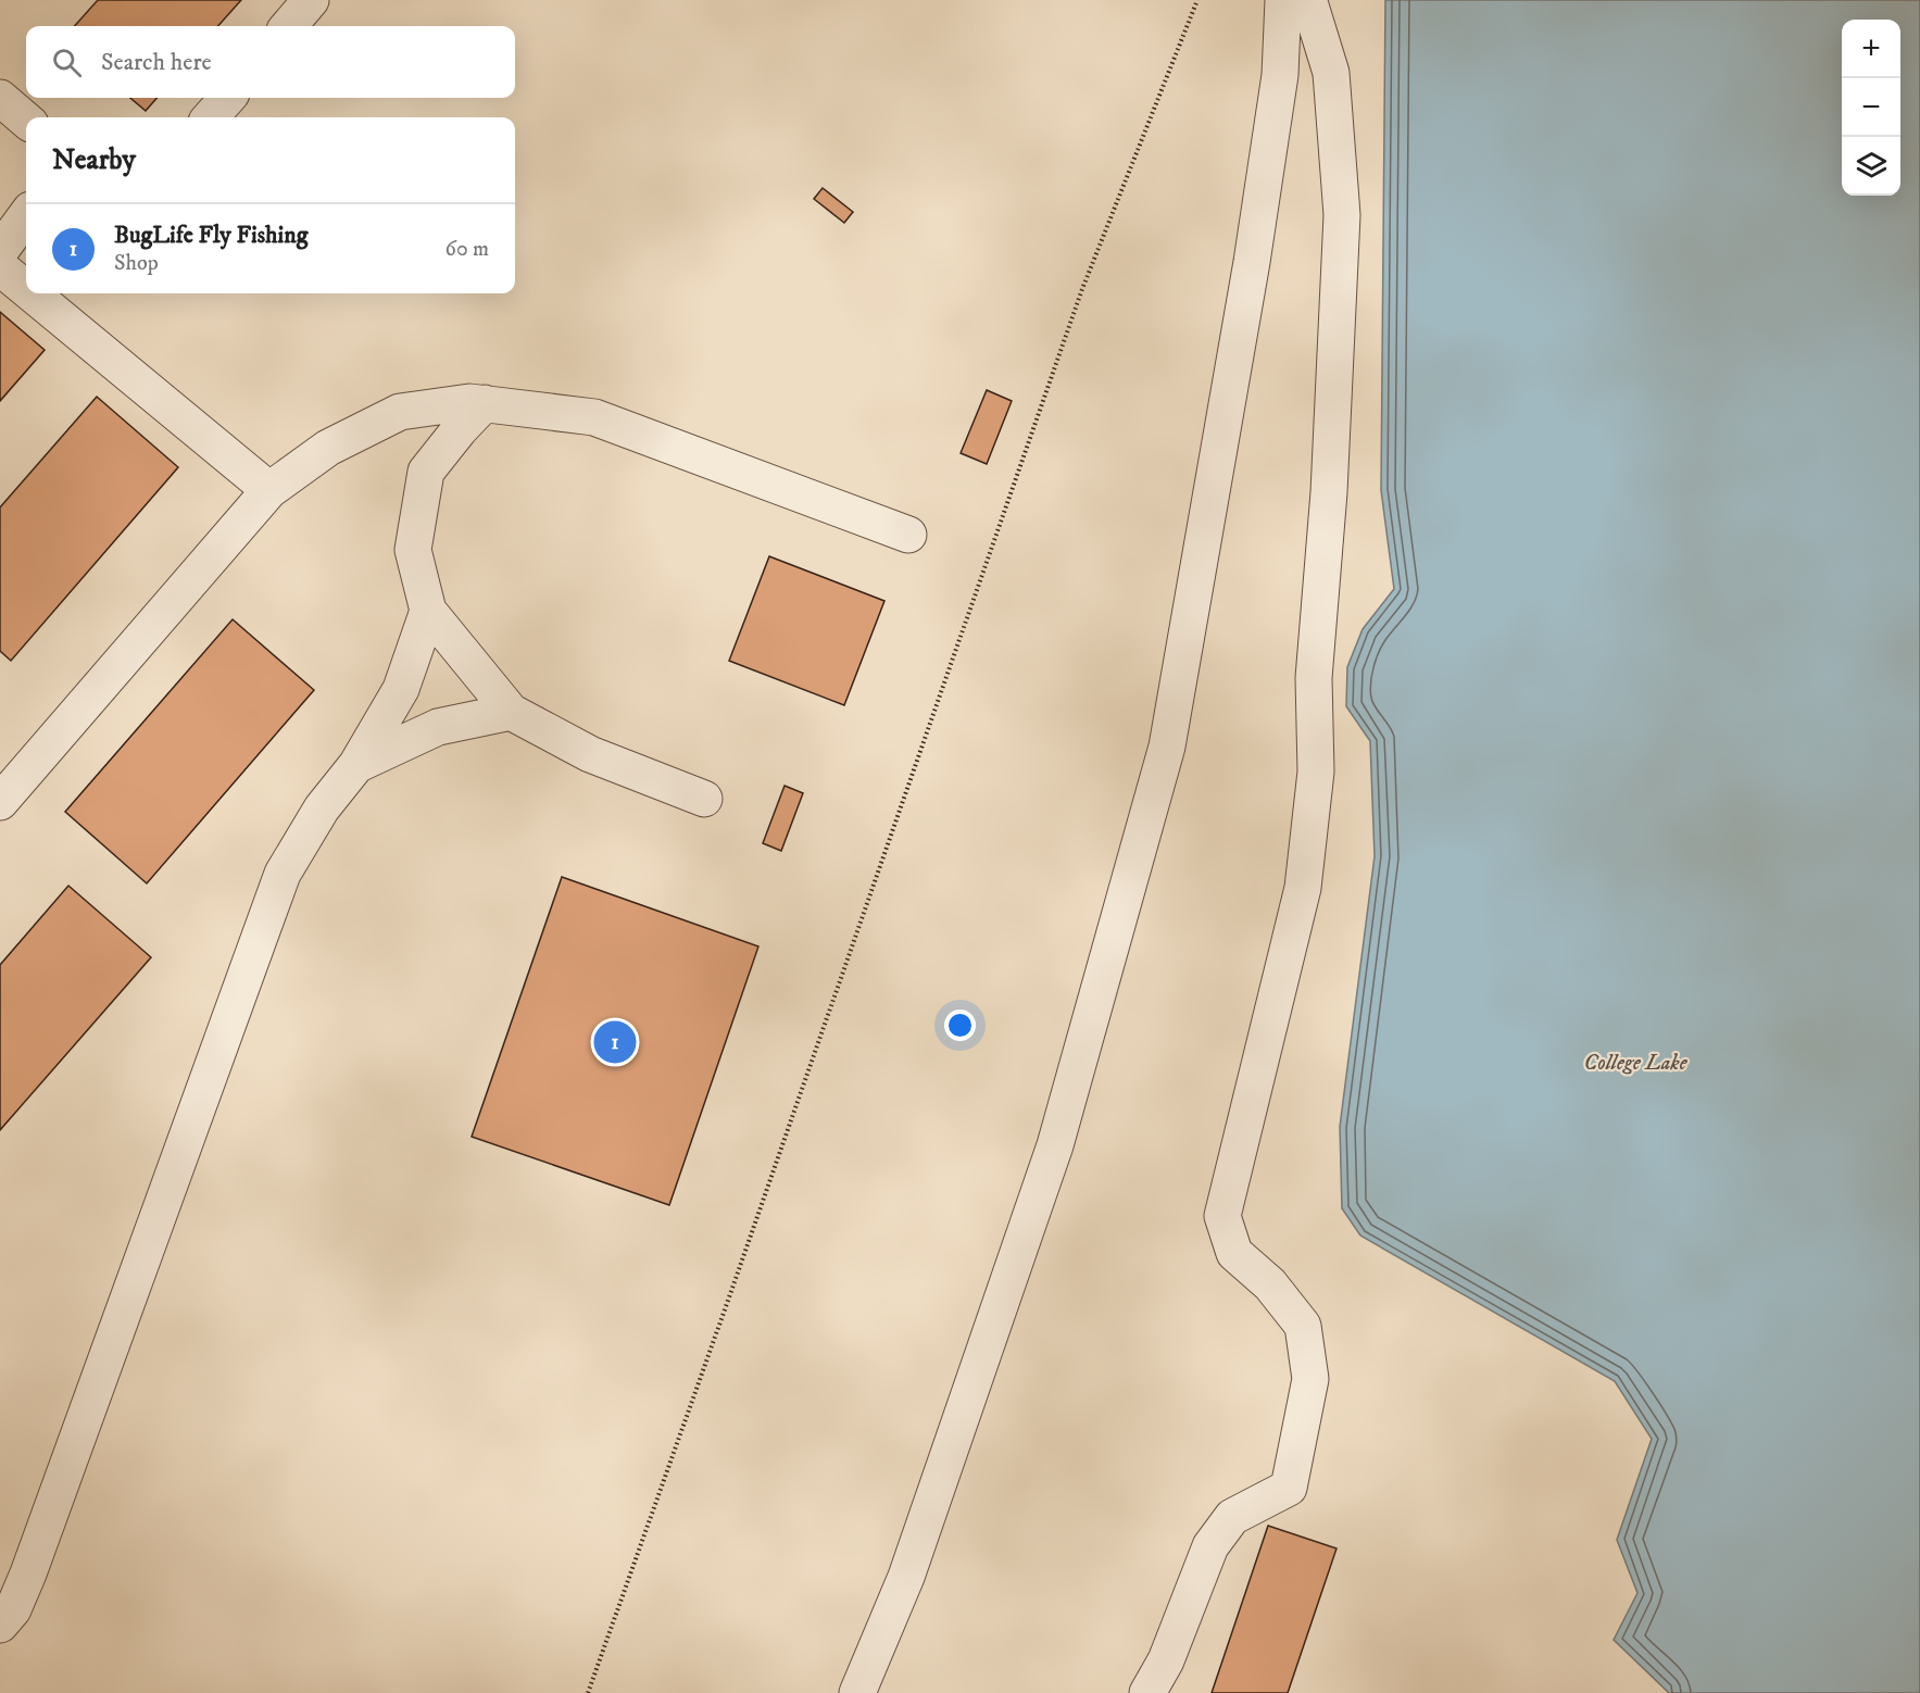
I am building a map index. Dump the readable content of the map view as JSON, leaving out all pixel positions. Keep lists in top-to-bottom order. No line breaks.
{"water":["College Lake"],"page":{"map_buttons":["+","−"],"search":"Search here","heading":"Nearby","list":[{"mark":"1","name":"BugLife Fly Fishing","note":"Shop","value":"60 m"}],"pins":"1"}}
